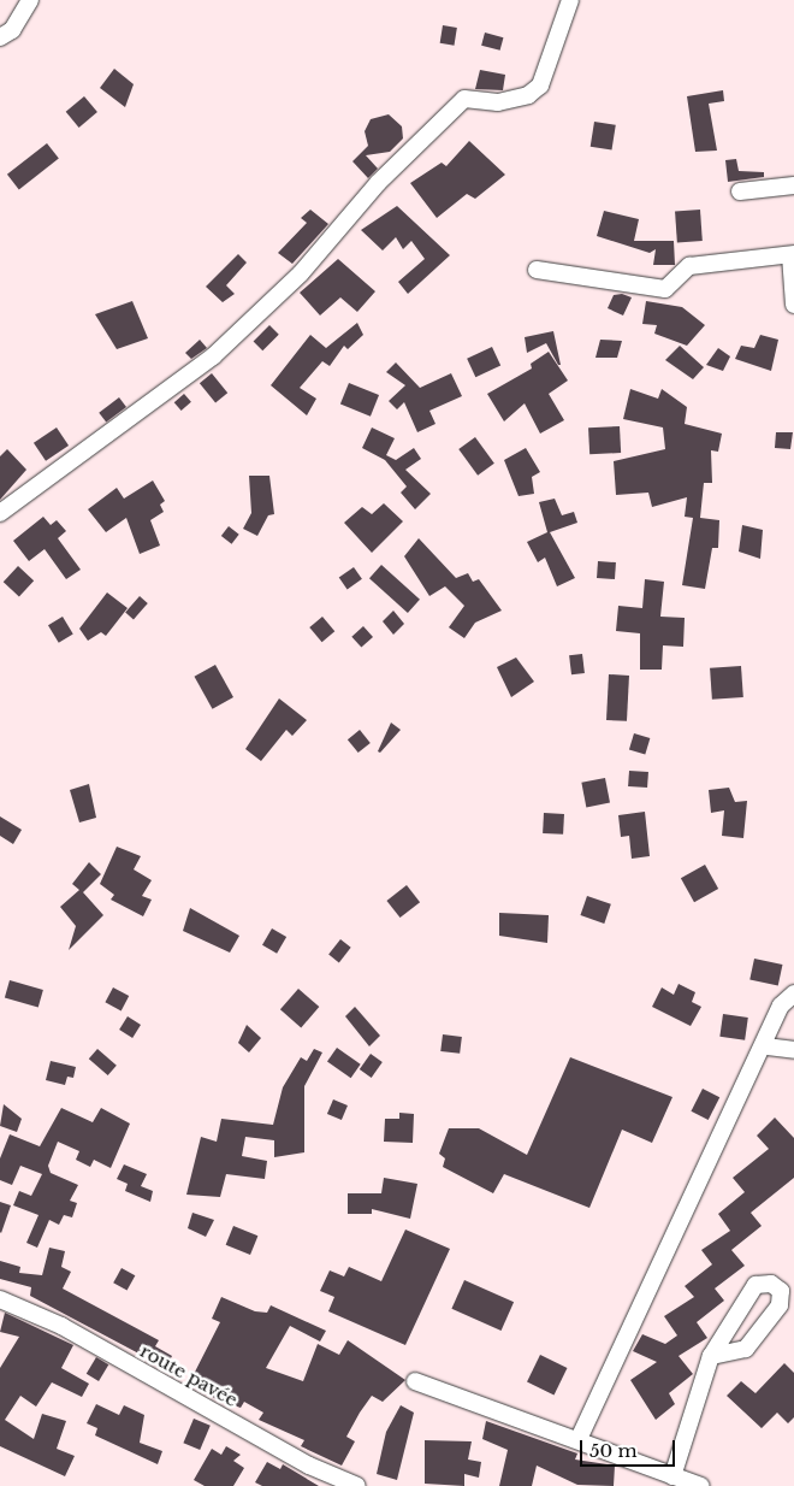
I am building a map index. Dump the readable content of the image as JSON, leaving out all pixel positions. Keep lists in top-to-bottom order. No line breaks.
{"streets":{"street":["route pavée"]},"scale_bar":"50 m"}
